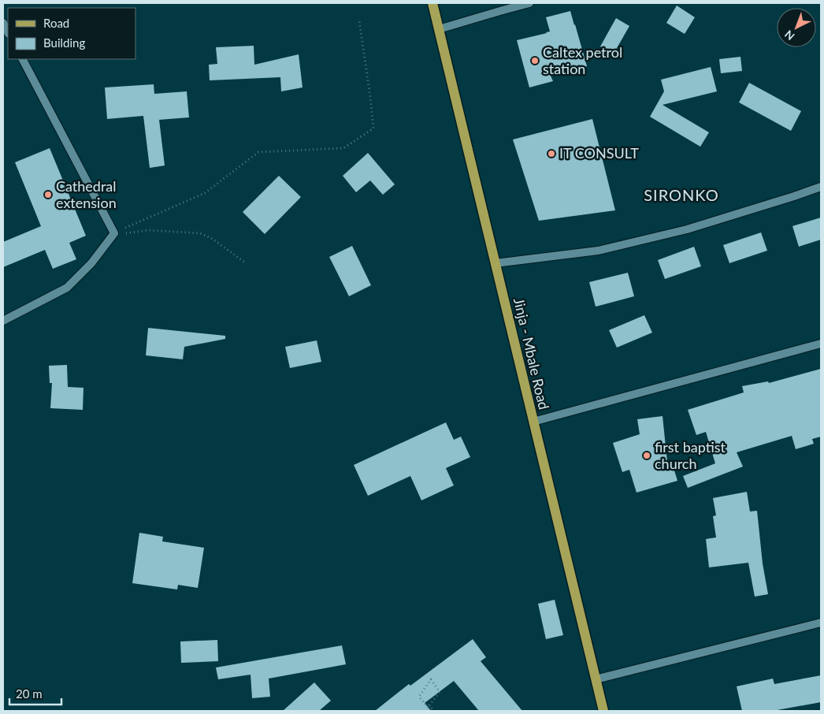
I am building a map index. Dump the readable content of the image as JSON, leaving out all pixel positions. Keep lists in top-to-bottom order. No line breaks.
{"streets":{"main road":["Jinja - Mbale Road"]},"districts":["SIRONKO"],"places":["Caltex petrol station","IT CONSULT","Cathedral extension","first baptist church"],"legend":["Road","Building"],"scale_bar":"20 m","north":"bottom left"}
